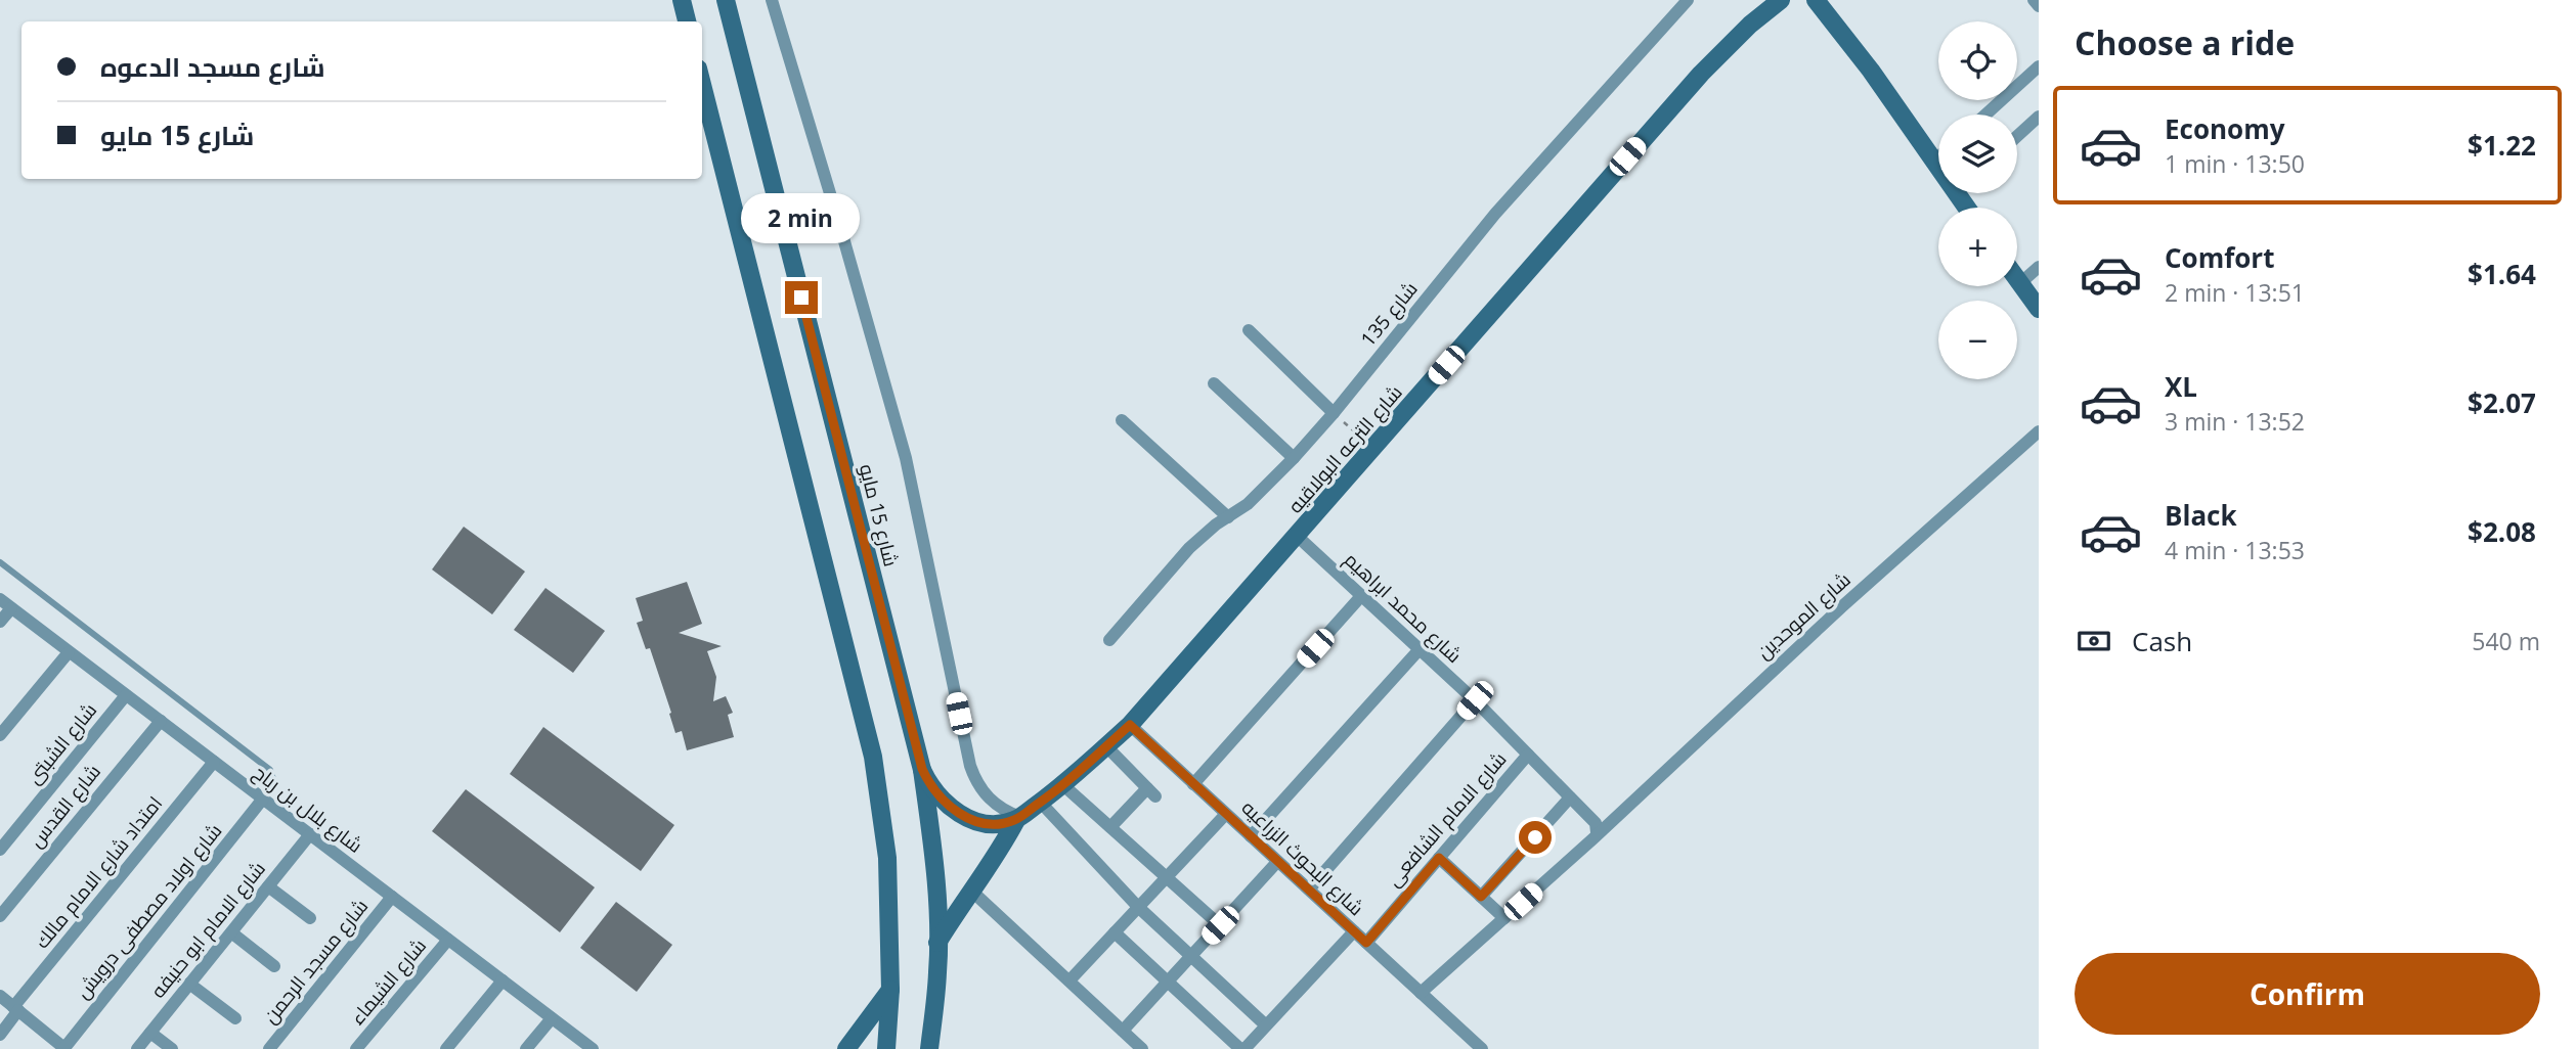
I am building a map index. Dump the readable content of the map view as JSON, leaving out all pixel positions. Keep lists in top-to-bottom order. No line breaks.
{"streets":{"main road":["شارع الترعه البولاقيه","شارع 15 مايو"],"street":["شارع 135","شارع محمد ابراهيم","شارع الموحدين","شارع الشبتى","شارع القدس","شارع بلال بن رباح","شارع الامام الشافعى","شارع البحوث الزراعيه","امتداد شارع الامام مالك","شارع اولاد مصطفى درويش","شارع الامام ابو حنيفه","شارع مسجد الرحمن","شارع الشيماء"]},"crossings":[["شارع الترعه البولاقيه","شارع 15 مايو"],["شارع الترعه البولاقيه","شارع محمد ابراهيم"],["شارع الترعه البولاقيه","شارع البحوث الزراعيه"],["شارع محمد ابراهيم","شارع الموحدين"],["شارع محمد ابراهيم","شارع الامام الشافعى"],["شارع الموحدين","شارع البحوث الزراعيه"],["شارع الشبتى","شارع بلال بن رباح"],["شارع القدس","شارع بلال بن رباح"],["شارع بلال بن رباح","امتداد شارع الامام مالك"],["شارع بلال بن رباح","شارع اولاد مصطفى درويش"],["شارع بلال بن رباح","شارع الامام ابو حنيفه"],["شارع بلال بن رباح","شارع مسجد الرحمن"],["شارع بلال بن رباح","شارع الشيماء"],["شارع الامام الشافعى","شارع البحوث الزراعيه"]],"page":{"heading":"Choose a ride","map_buttons":["+","−"],"banner":["شارع مسجد الدعوه","شارع 15 مايو"],"list":[{"name":"Economy","note":"1 min · 13:50","value":"$1.22"},{"name":"Comfort","note":"2 min · 13:51","value":"$1.64"},{"name":"XL","note":"3 min · 13:52","value":"$2.07"},{"name":"Black","note":"4 min · 13:53","value":"$2.08"}],"bubble":"2 min","pay":["Cash","540 m"],"buttons":"Confirm"}}
